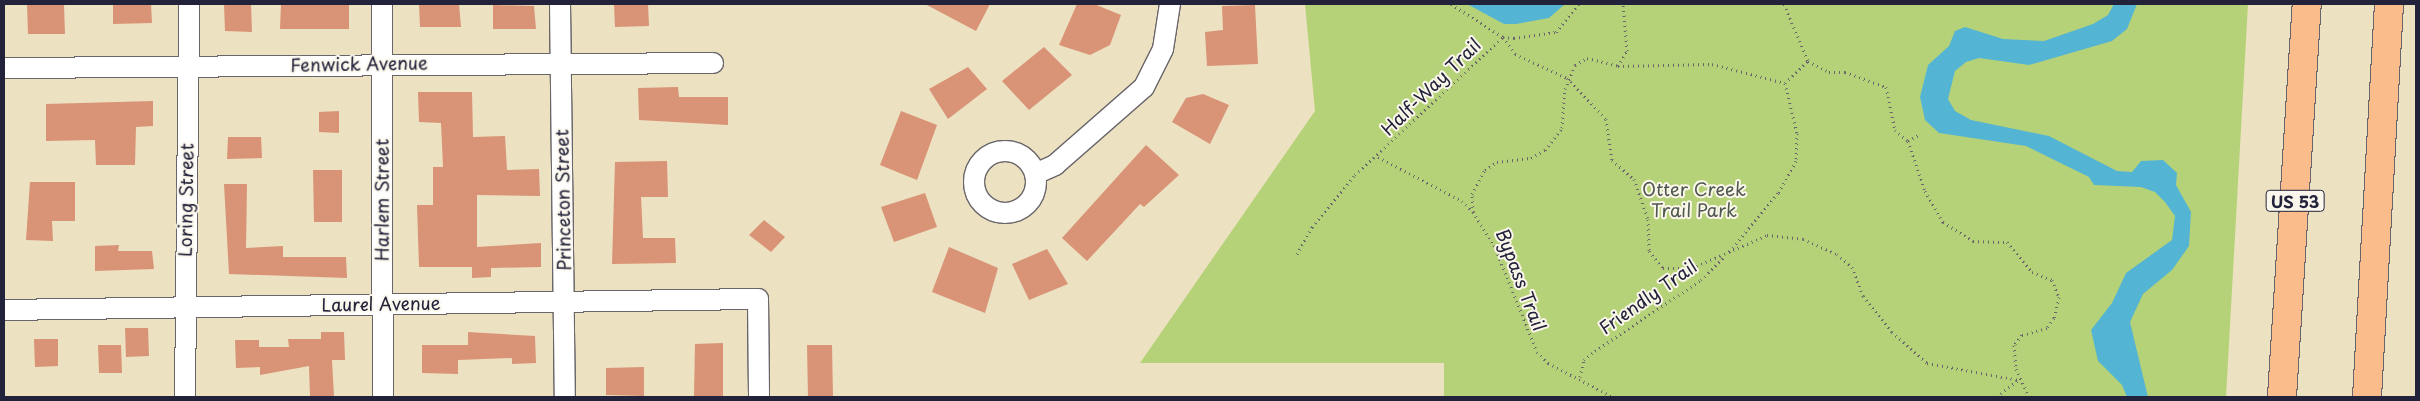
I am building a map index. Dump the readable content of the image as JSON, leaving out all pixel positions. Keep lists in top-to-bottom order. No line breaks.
{"streets":{"highway":["US 53"],"street":["Fenwick Avenue","Loring Street","Harlem Street","Princeton Street","Laurel Avenue"],"path":["Half-Way Trail","Bypass Trail","Friendly Trail"]},"crossings":[["Fenwick Avenue","Loring Street"],["Fenwick Avenue","Harlem Street"],["Fenwick Avenue","Princeton Street"],["Half-Way Trail","Bypass Trail"],["Loring Street","Laurel Avenue"],["Harlem Street","Laurel Avenue"],["Princeton Street","Laurel Avenue"],["Bypass Trail","Friendly Trail"]],"parks":["Otter Creek Trail Park"]}
